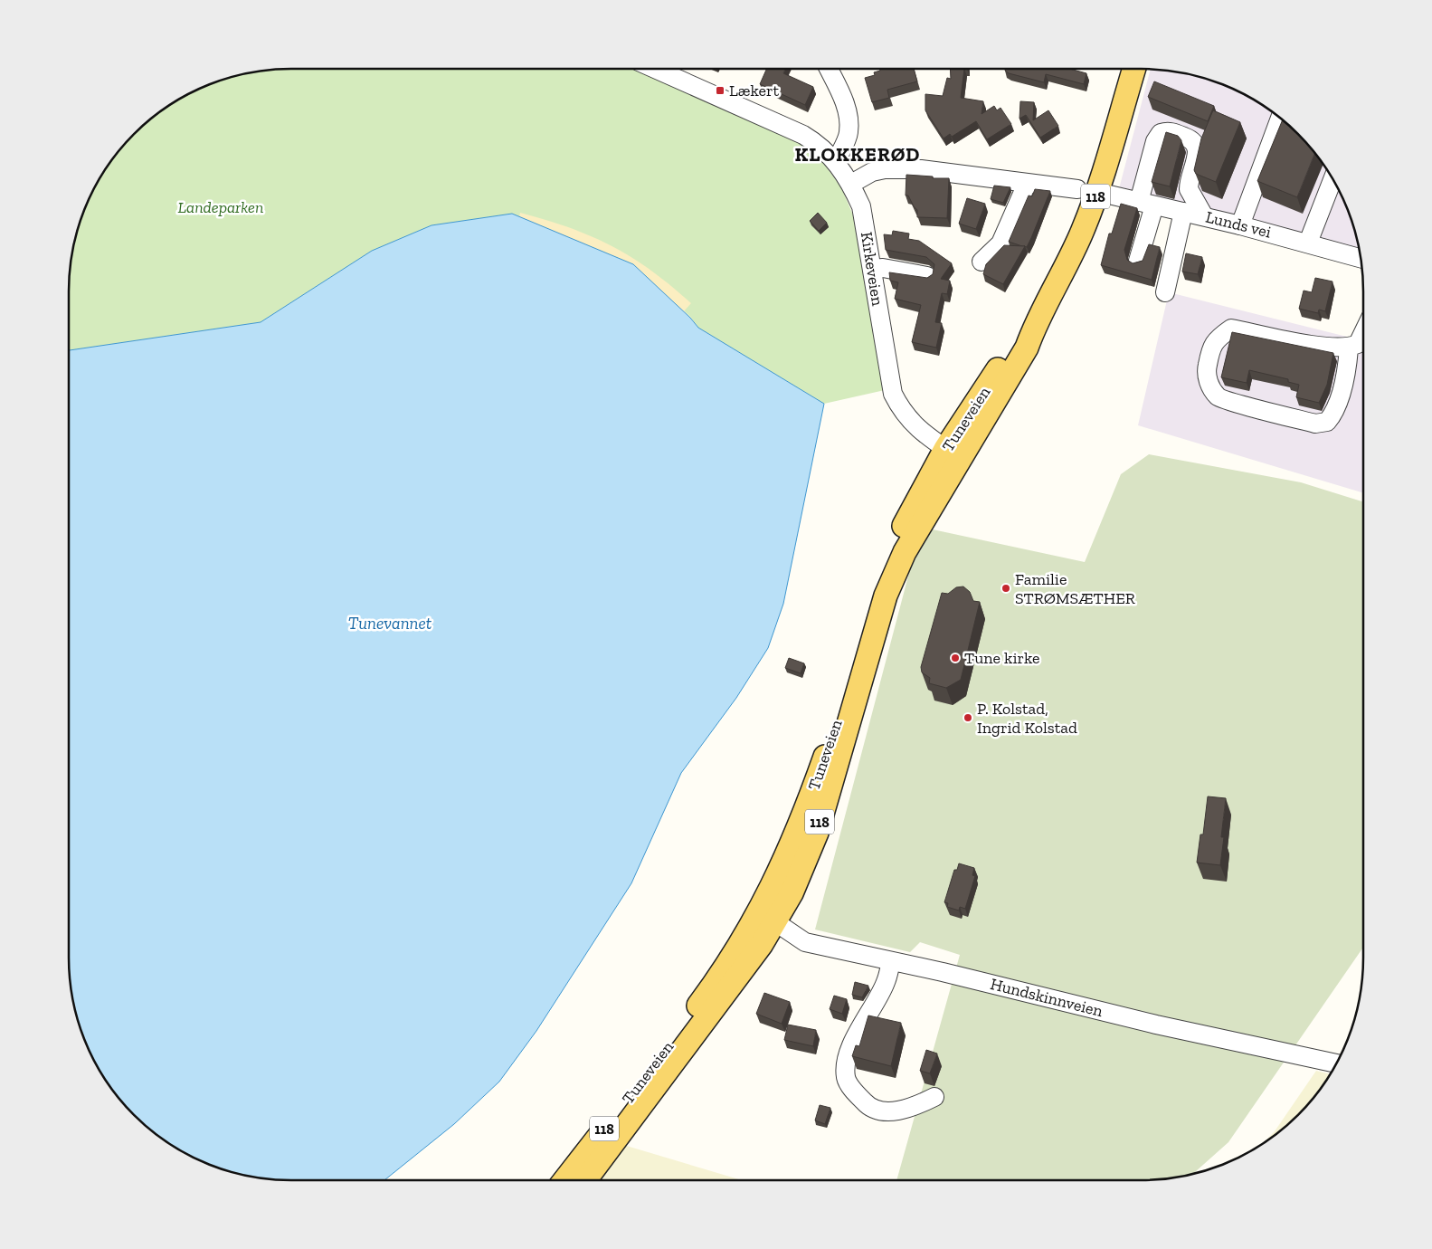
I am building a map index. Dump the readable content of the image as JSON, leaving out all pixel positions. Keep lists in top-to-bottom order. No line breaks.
{"streets":{"main road":["118","Tuneveien"],"street":["Lunds vei","Kirkeveien","Hundskinnveien"]},"crossings":[["Kirkeveien","Tuneveien"],["Tuneveien","Hundskinnveien"]],"districts":["KLOKKERØD"],"water":["Tunevannet"],"parks":["Landeparken"],"places":{"transit":["Lækert"],"other":["Familie STRØMSÆTHER","Tune kirke","P. Kolstad, Ingrid Kolstad"]}}
